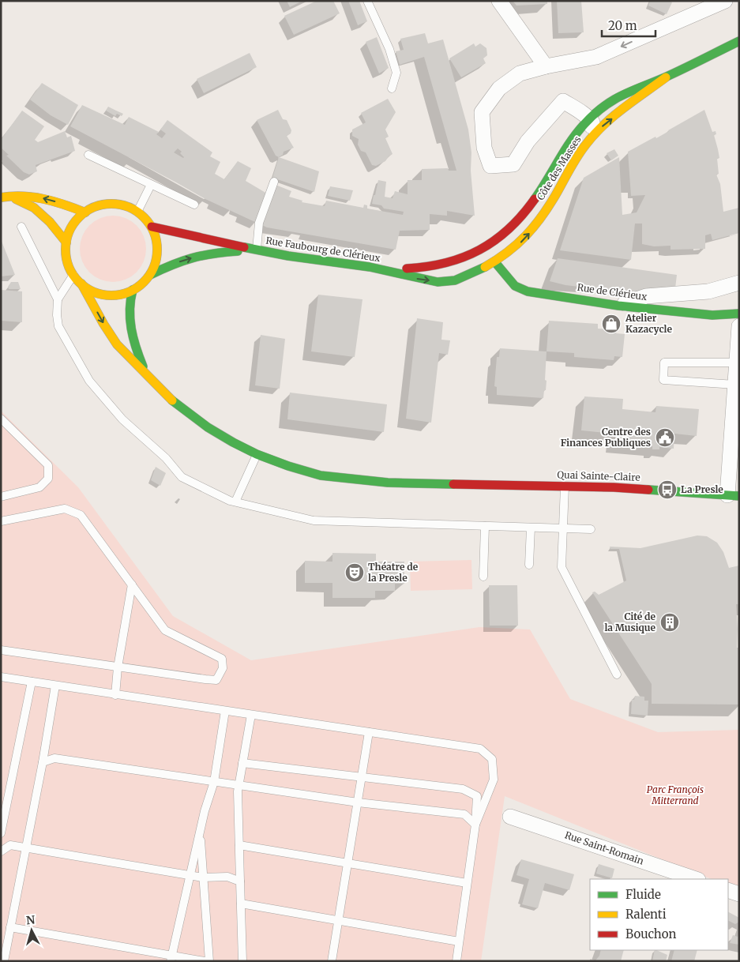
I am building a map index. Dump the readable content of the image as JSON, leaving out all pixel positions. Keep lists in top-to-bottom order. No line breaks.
{"streets":{"main road":["Côte des Masses","Rue Faubourg de Clérieux","Rue de Clérieux","Quai Sainte-Claire"],"street":["Rue Saint-Romain"]},"crossings":[["Côte des Masses","Rue Faubourg de Clérieux"],["Côte des Masses","Rue de Clérieux"],["Rue Faubourg de Clérieux","Rue de Clérieux"],["Rue Faubourg de Clérieux","Quai Sainte-Claire"]],"parks":["Parc François Mitterrand"],"places":{"shop":["Atelier Kazacycle"],"public building":["Centre des Finances Publiques"],"bus stop":["La Presle"],"theatre":["Théatre de la Presle"],"building":["Cité de la Musique"]},"legend":["Fluide","Ralenti","Bouchon"],"scale_bar":"20 m","north":"top"}
